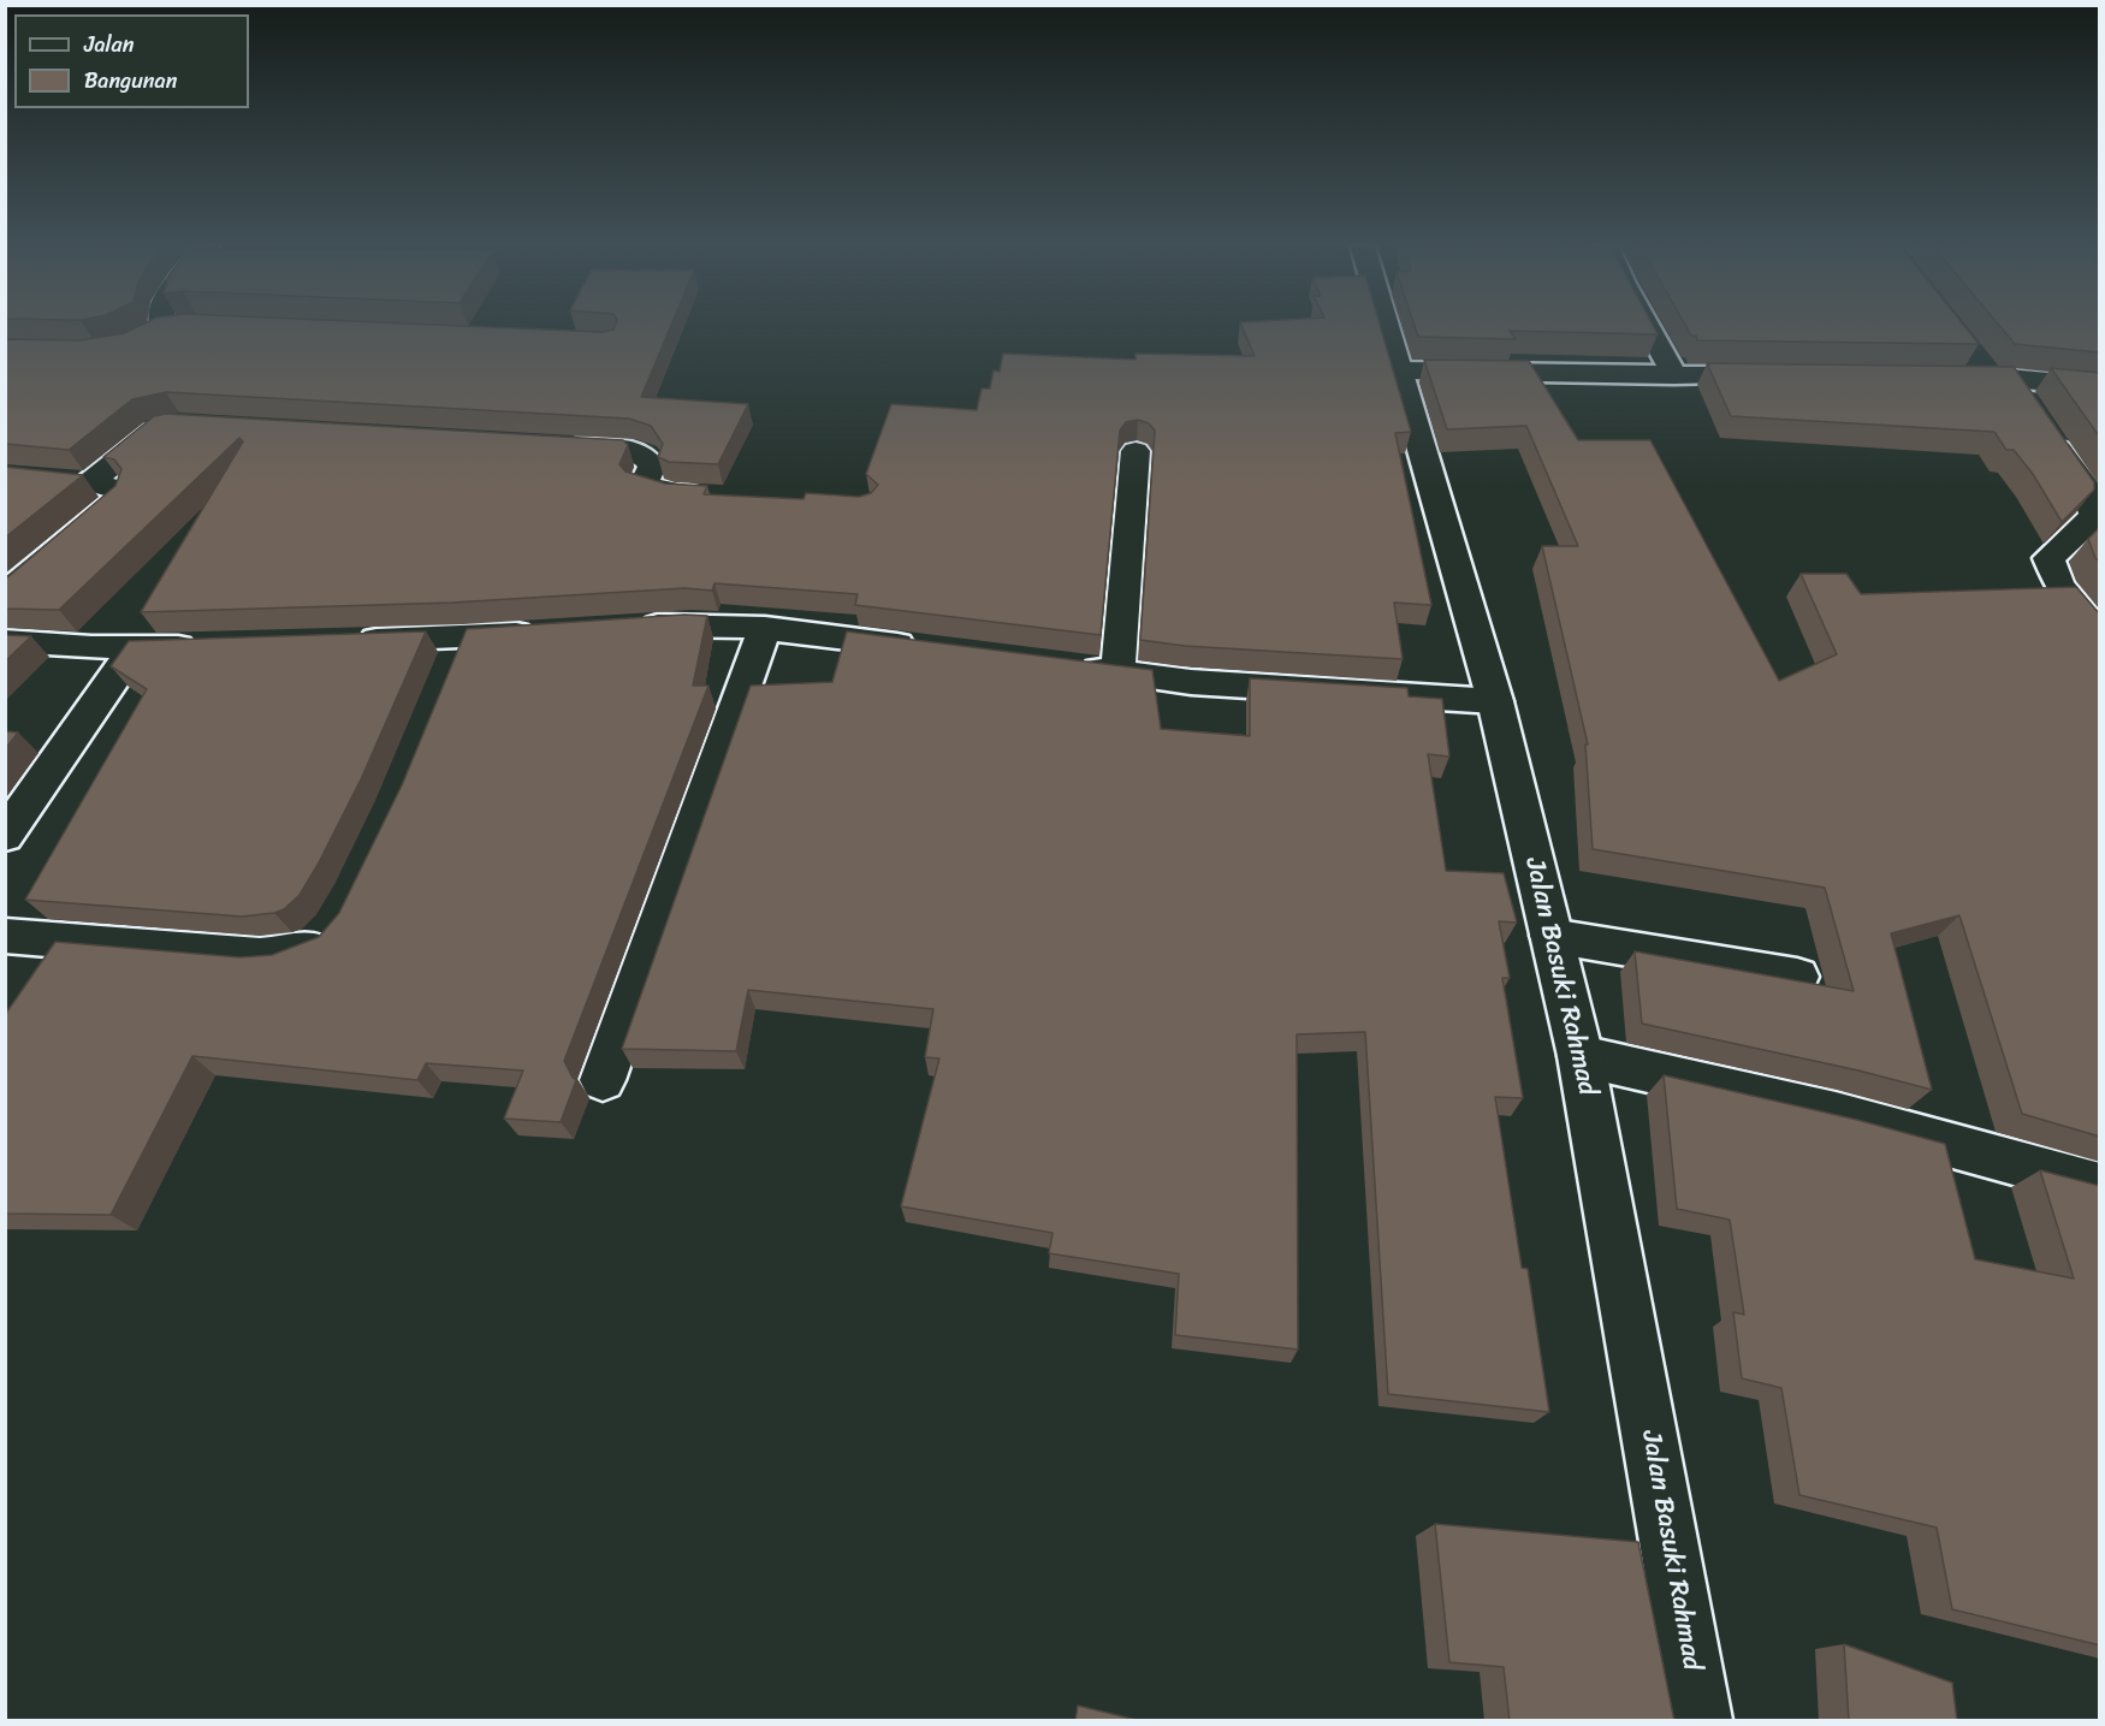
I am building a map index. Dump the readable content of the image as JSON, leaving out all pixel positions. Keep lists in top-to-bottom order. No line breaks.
{"streets":{"street":["Jalan Basuki Rahmad"]},"legend":["Jalan","Bangunan"]}
